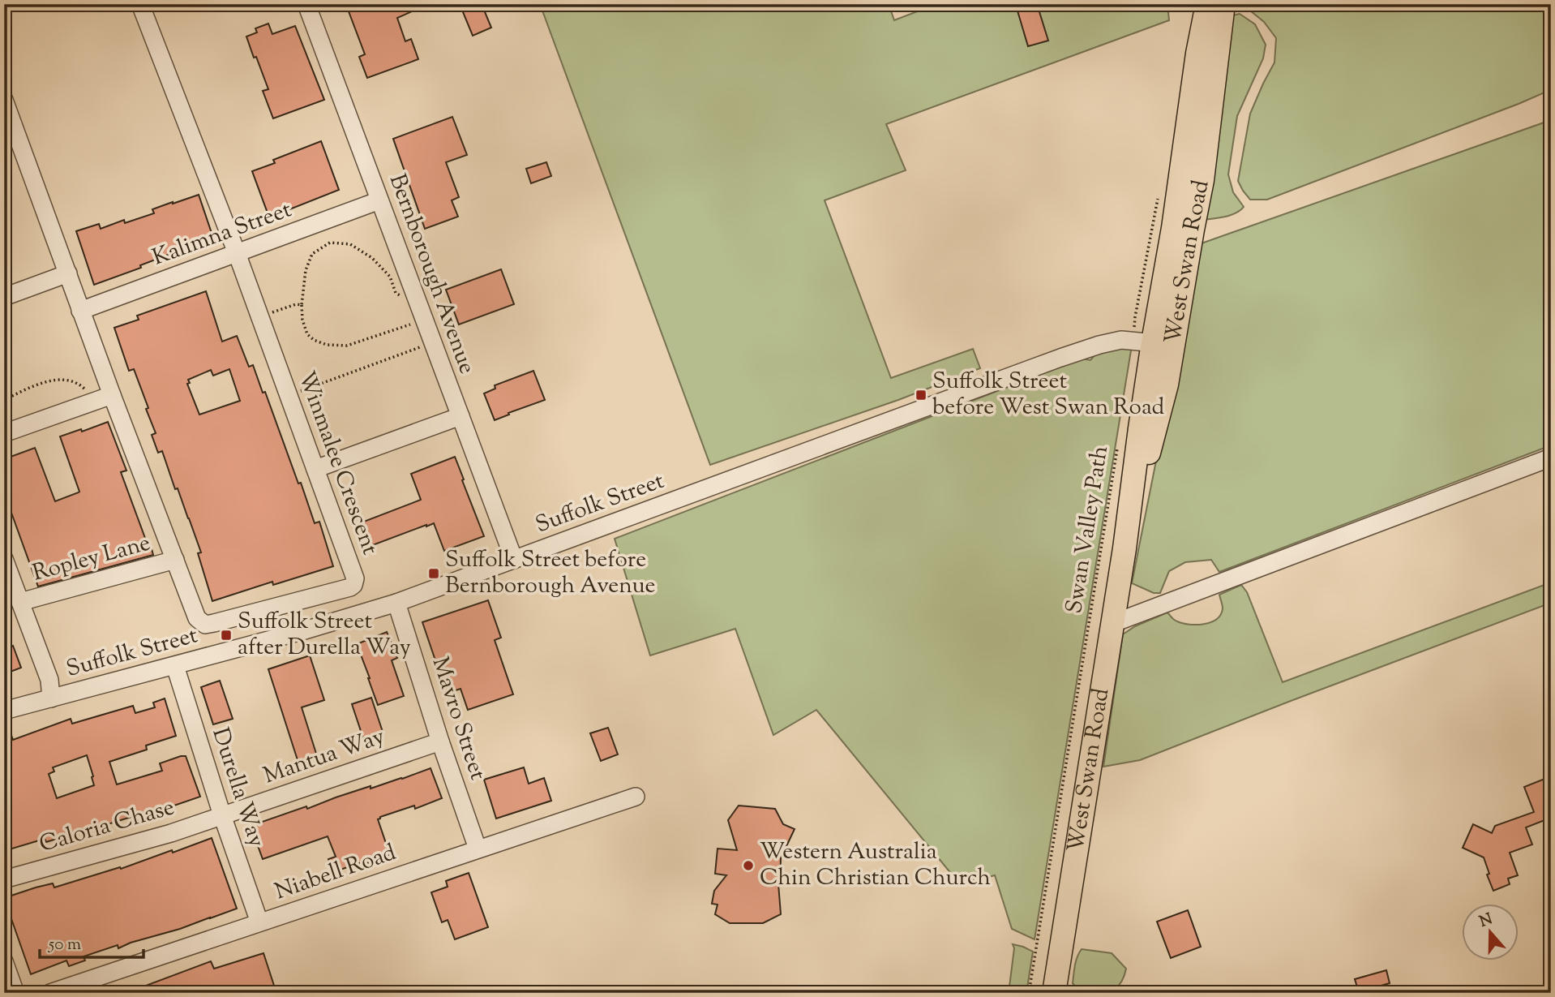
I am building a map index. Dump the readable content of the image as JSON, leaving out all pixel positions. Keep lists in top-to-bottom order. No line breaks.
{"streets":{"main road":["West Swan Road"],"street":["Kalimna Street","Bernborough Avenue","Winmalee Crescent","Suffolk Street","Ropley Lane","Mavro Street","Mantua Way","Durella Way","Caloria Chase","Niabell Road"],"path":["Swan Valley Path"]},"crossings":[["Kalimna Street","Bernborough Avenue"],["Kalimna Street","Winmalee Crescent"],["West Swan Road","Suffolk Street"],["Bernborough Avenue","Suffolk Street"],["Winmalee Crescent","Ropley Lane"],["Suffolk Street","Mavro Street"],["Suffolk Street","Durella Way"],["Mavro Street","Mantua Way"],["Mavro Street","Niabell Road"],["Mantua Way","Durella Way"],["Mantua Way","Caloria Chase"],["Durella Way","Caloria Chase"],["Durella Way","Niabell Road"]],"places":{"transit":["Suffolk Street before West Swan Road","Suffolk Street before Bernborough Avenue","Suffolk Street after Durella Way"],"other":["Western Australia Chin Christian Church"]},"scale_bar":"50 m","north":"top"}
